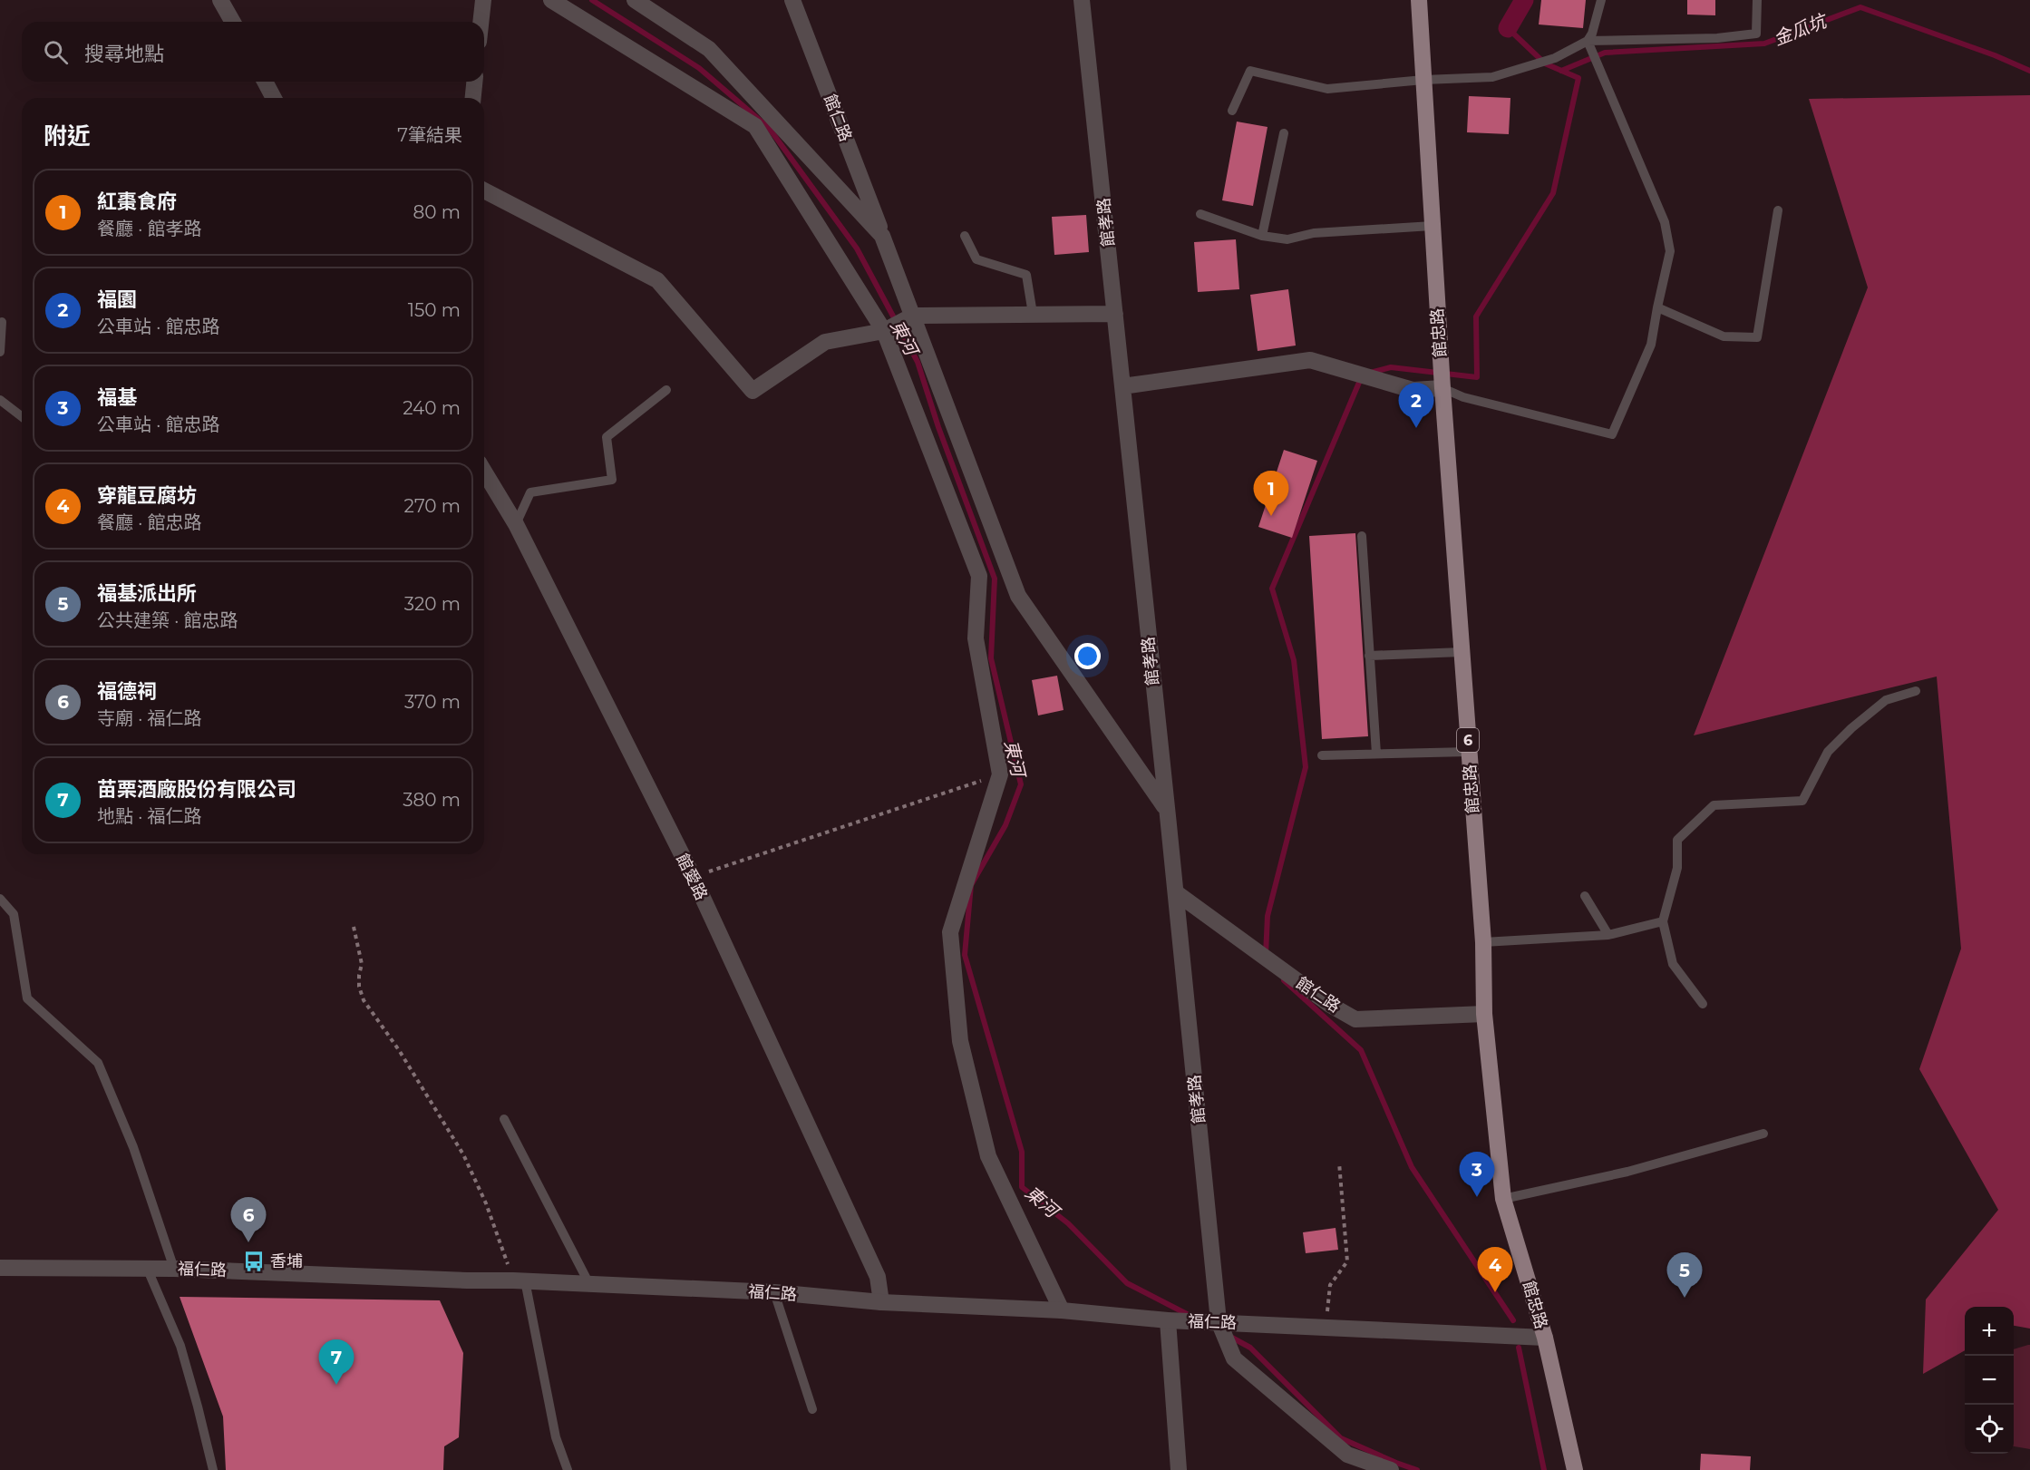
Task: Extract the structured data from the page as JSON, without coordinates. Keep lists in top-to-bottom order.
{
  "streets": {
    "main road": ["館忠路", "6"],
    "street": [
      "館仁路",
      "館孝路",
      "館愛路",
      "福仁路"
    ]
  },
  "crossings": [
    ["館仁路", "館孝路"],
    ["館仁路", "館忠路"],
    ["館孝路", "福仁路"],
    ["館忠路", "福仁路"],
    ["館愛路", "福仁路"]
  ],
  "water": ["金瓜坑", "東河"],
  "places": {
    "bus stop": ["香埔"]
  },
  "page": {
    "search": "搜尋地點",
    "heading": ["附近", "7筆結果"],
    "list": [
      {
        "mark": "1",
        "name": "紅棗食府",
        "note": "餐廳 · 館孝路",
        "value": "80 m"
      },
      {
        "mark": "2",
        "name": "福園",
        "note": "公車站 · 館忠路",
        "value": "150 m"
      },
      {
        "mark": "3",
        "name": "福基",
        "note": "公車站 · 館忠路",
        "value": "240 m"
      },
      {
        "mark": "4",
        "name": "穿龍豆腐坊",
        "note": "餐廳 · 館忠路",
        "value": "270 m"
      },
      {
        "mark": "5",
        "name": "福基派出所",
        "note": "公共建築 · 館忠路",
        "value": "320 m"
      },
      {
        "mark": "6",
        "name": "福德祠",
        "note": "寺廟 · 福仁路",
        "value": "370 m"
      },
      {
        "mark": "7",
        "name": "苗栗酒廠股份有限公司",
        "note": "地點 · 福仁路",
        "value": "380 m"
      }
    ],
    "pins": [
      "2",
      "1",
      "3",
      "6",
      "4",
      "5",
      "7"
    ],
    "map_buttons": ["+", "−"]
  }
}
